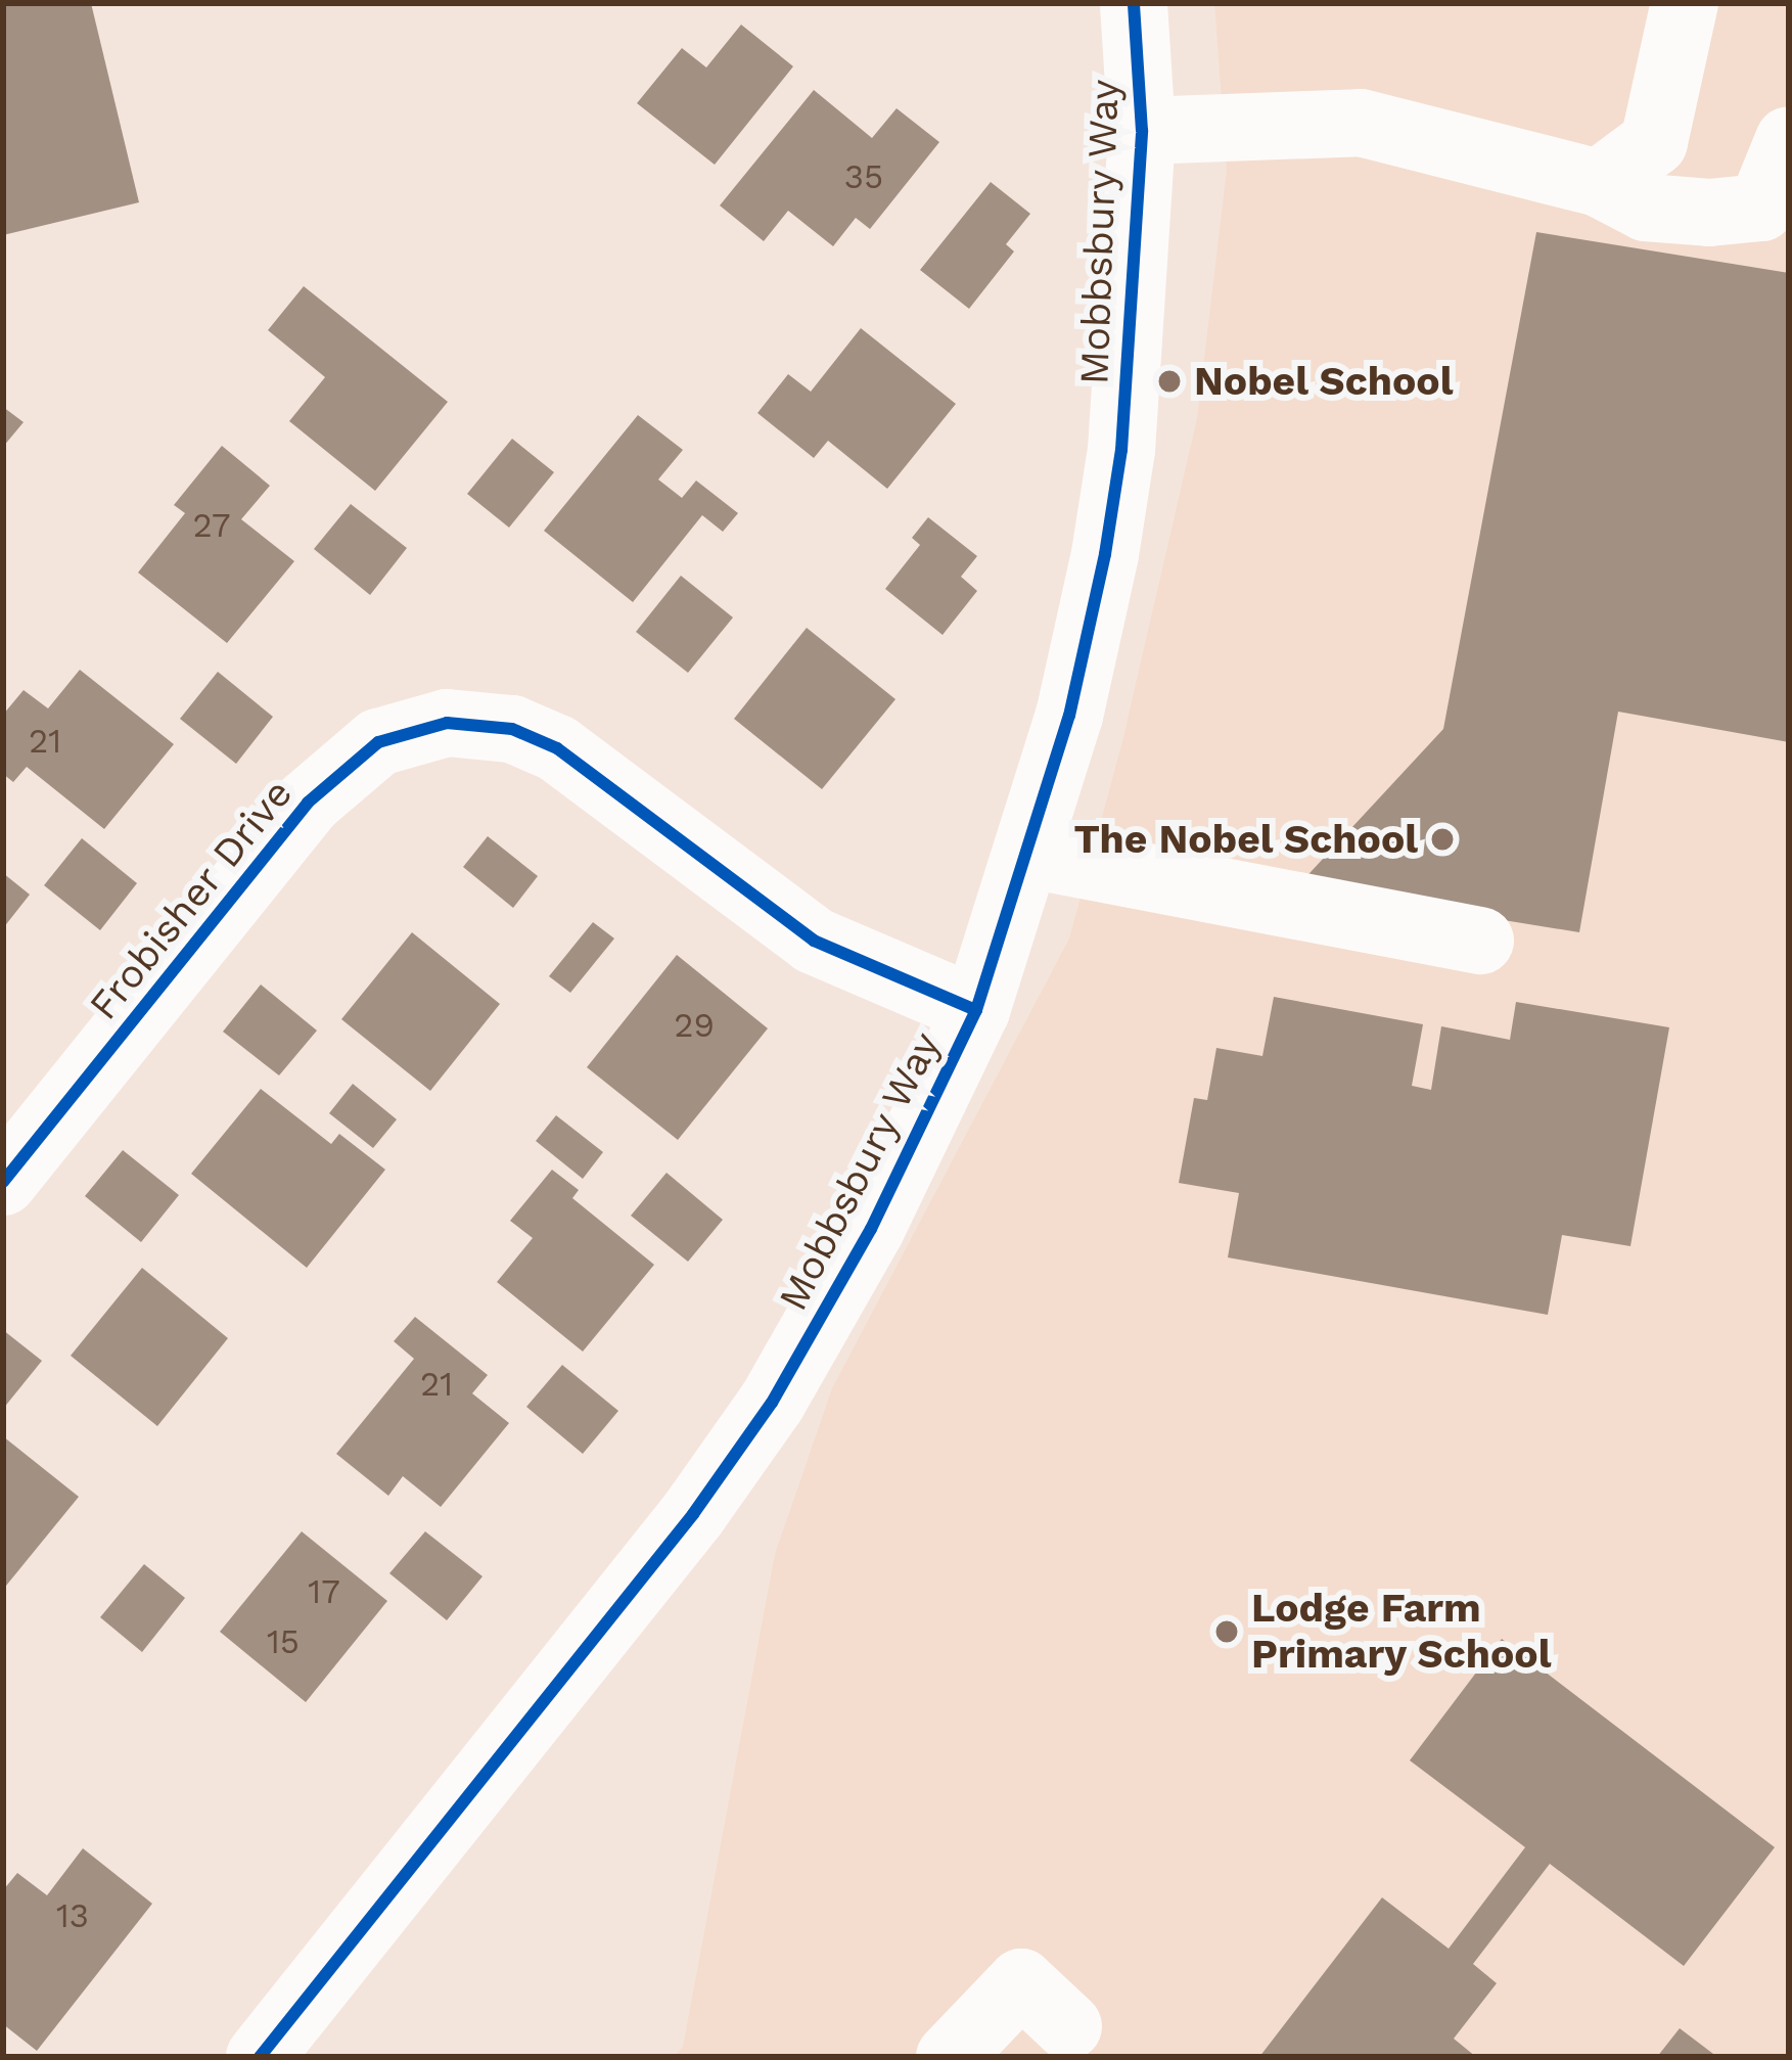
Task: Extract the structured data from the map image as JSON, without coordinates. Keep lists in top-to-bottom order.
{
  "streets": {
    "street": ["Mobbsbury Way", "Frobisher Drive"]
  },
  "crossings": [
    ["Mobbsbury Way", "Frobisher Drive"]
  ],
  "places": ["Nobel School", "The Nobel School", "Lodge Farm Primary School"],
  "house_numbers": [
    "35",
    "27",
    "21",
    "29",
    "21",
    "17",
    "15",
    "13"
  ]
}
